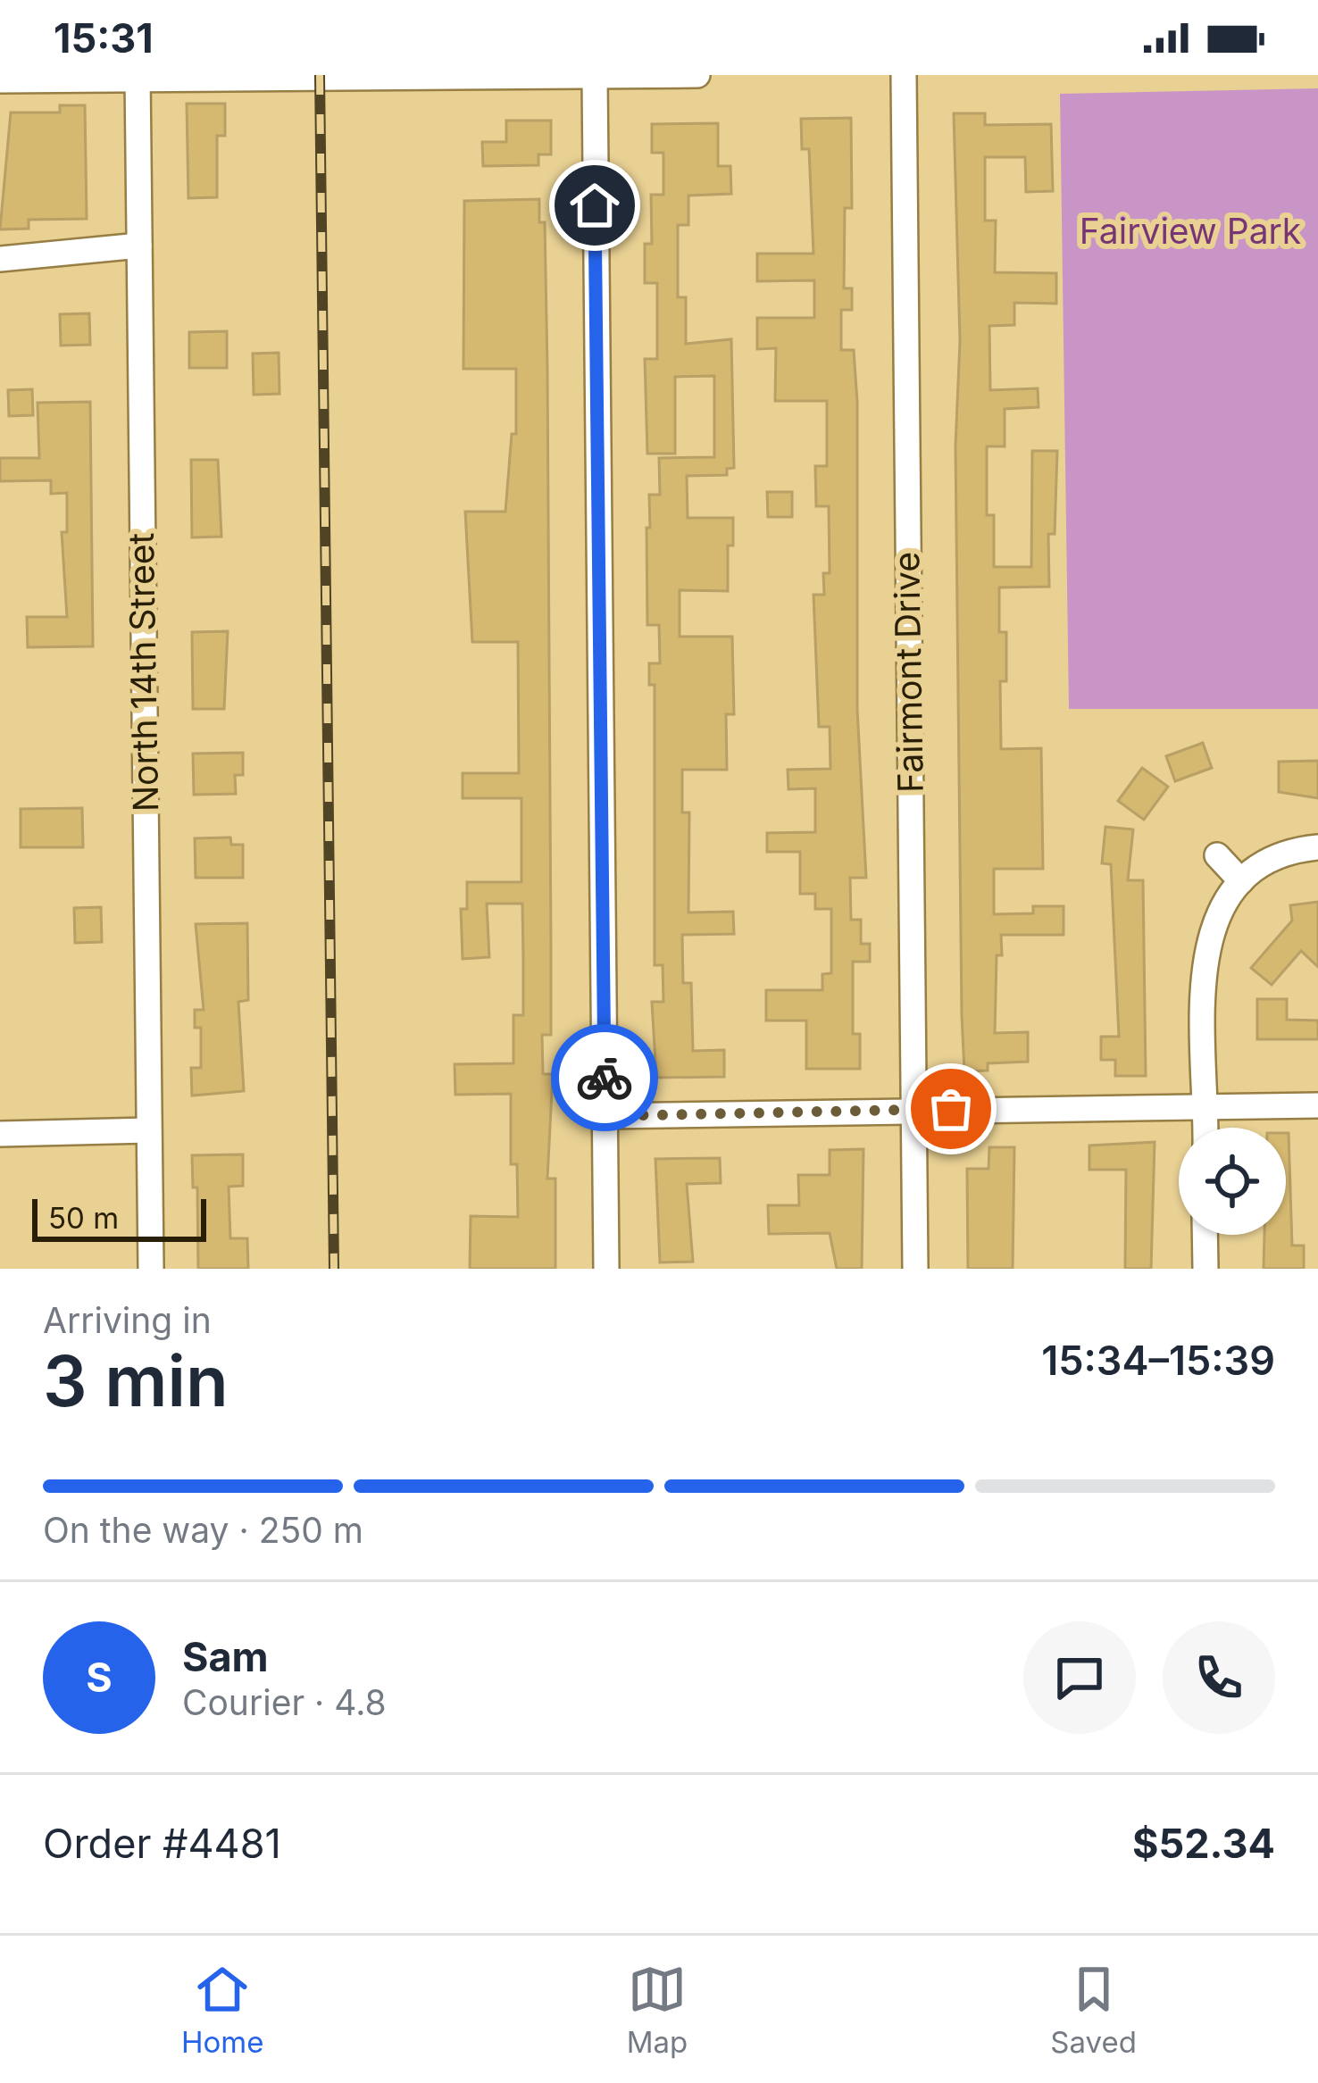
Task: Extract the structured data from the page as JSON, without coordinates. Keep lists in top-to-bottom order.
{
  "streets": {
    "street": ["North 14th Street", "Fairmont Drive"]
  },
  "parks": ["Fairview Park"],
  "scale_bar": "50 m",
  "page": {
    "status": "15:31",
    "scale": "50 m",
    "heading": ["3 min", "Arriving in", "15:34–15:39"],
    "panel": [
      "Sam",
      "Courier · 4.8",
      "Order #4481",
      "$52.34"
    ],
    "bar": "On the way · 250 m",
    "round": "S",
    "tabs": ["Home", "Map", "Saved"]
  }
}
